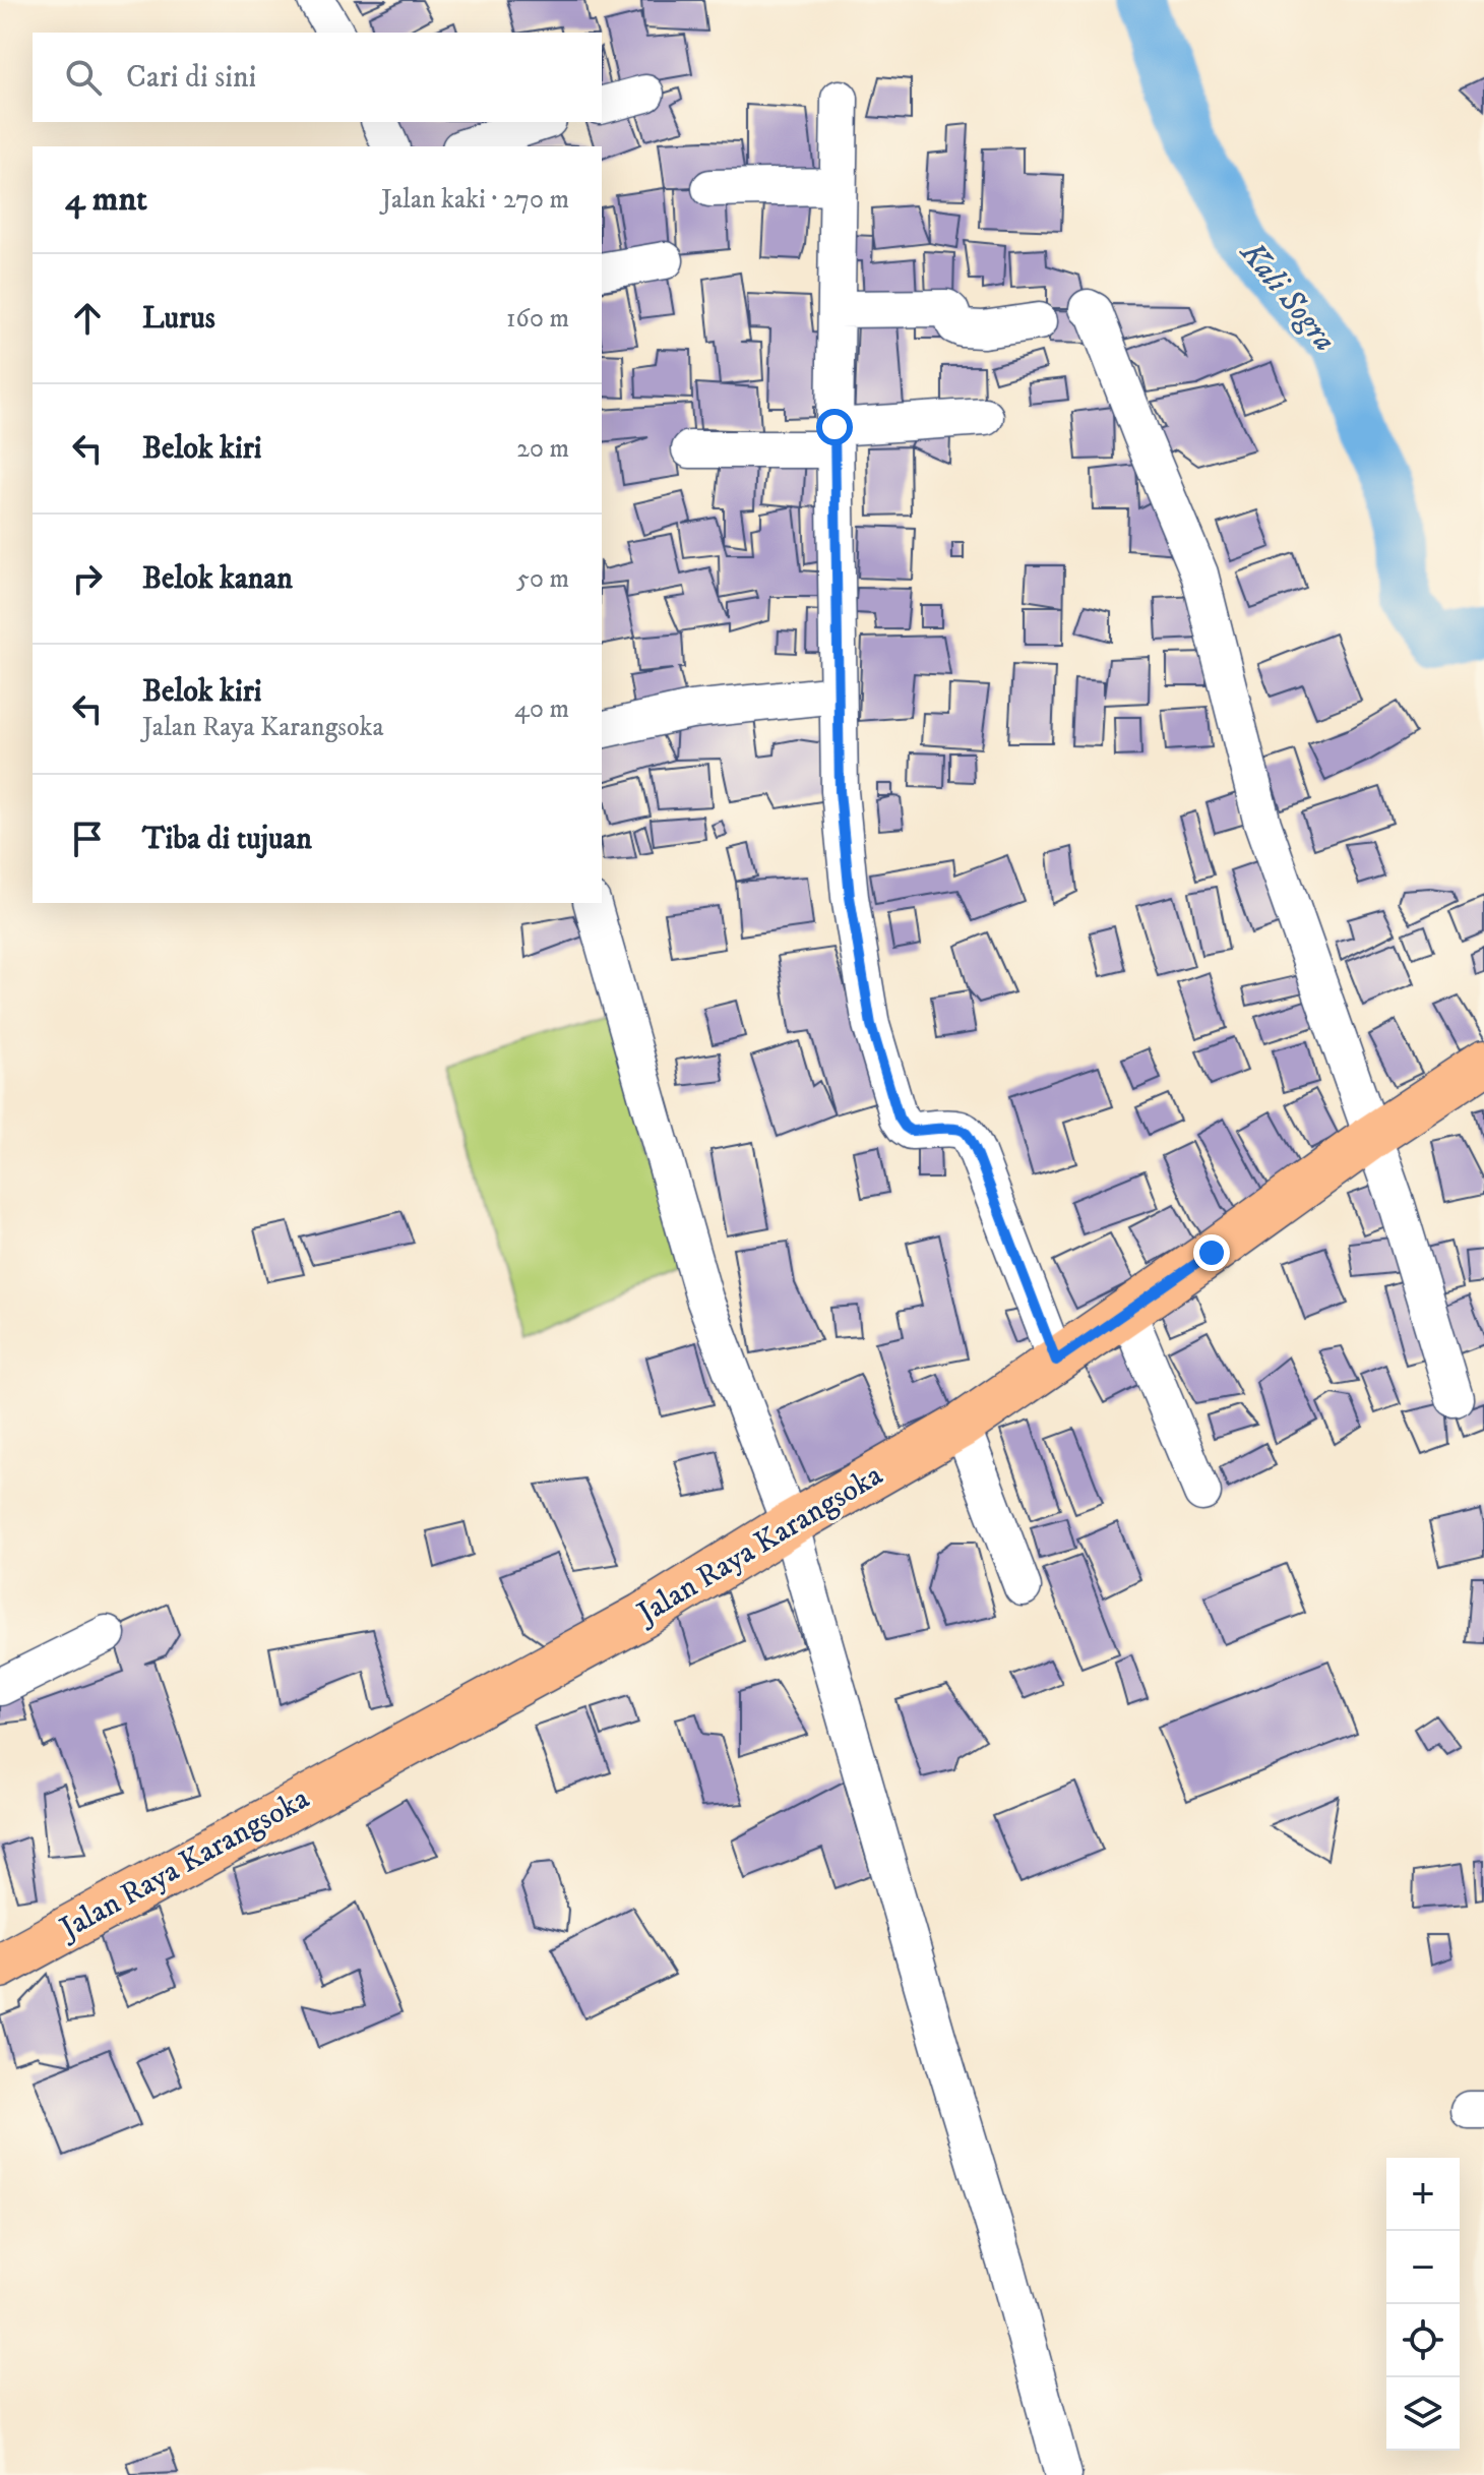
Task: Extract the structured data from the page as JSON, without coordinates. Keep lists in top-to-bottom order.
{
  "streets": {
    "main road": ["Jalan Raya Karangsoka"]
  },
  "water": ["Kali Sogra"],
  "page": {
    "search": "Cari di sini",
    "heading": ["4 mnt", "Jalan kaki · 270 m"],
    "list": [
      ["Lurus", "160 m"],
      ["Belok kiri", "20 m"],
      ["Belok kanan", "50 m"],
      ["Belok kiri", "Jalan Raya Karangsoka", "40 m"],
      "Tiba di tujuan"
    ],
    "map_buttons": ["+", "−"]
  }
}
